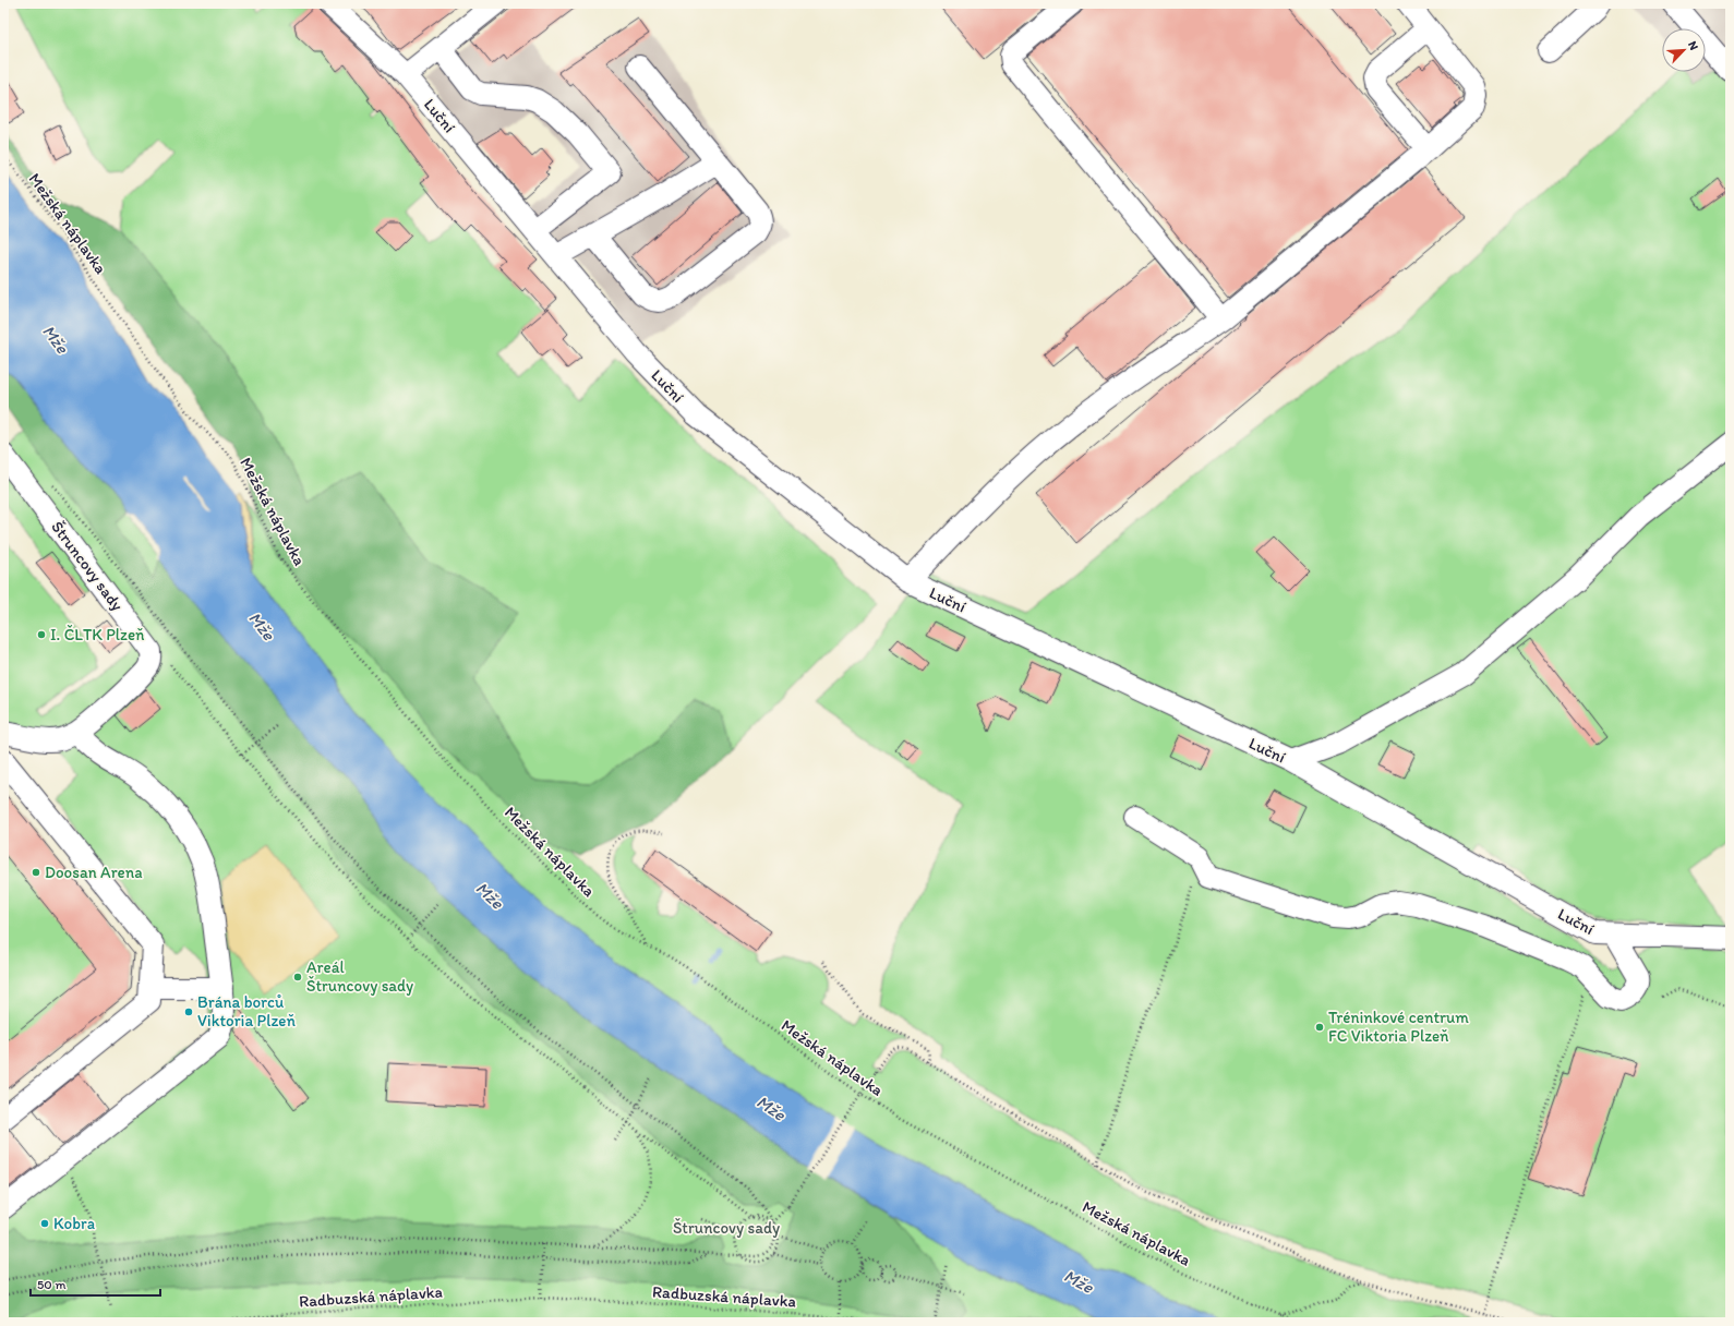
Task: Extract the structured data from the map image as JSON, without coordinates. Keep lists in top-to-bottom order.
{
  "streets": {
    "street": ["Luční", "Štruncovy sady"],
    "path": ["Mežská náplavka", "Radbuzská náplavka"]
  },
  "water": ["Mže"],
  "parks": ["Štruncovy sady"],
  "places": [
    "I. ČLTK Plzeň",
    "Doosan Arena",
    "Areál Štruncovy sady",
    "Brána borců Viktoria Plzeň",
    "Tréninkové centrum FC Viktoria Plzeň",
    "Kobra"
  ],
  "scale_bar": "50 m",
  "north": "top right"
}
